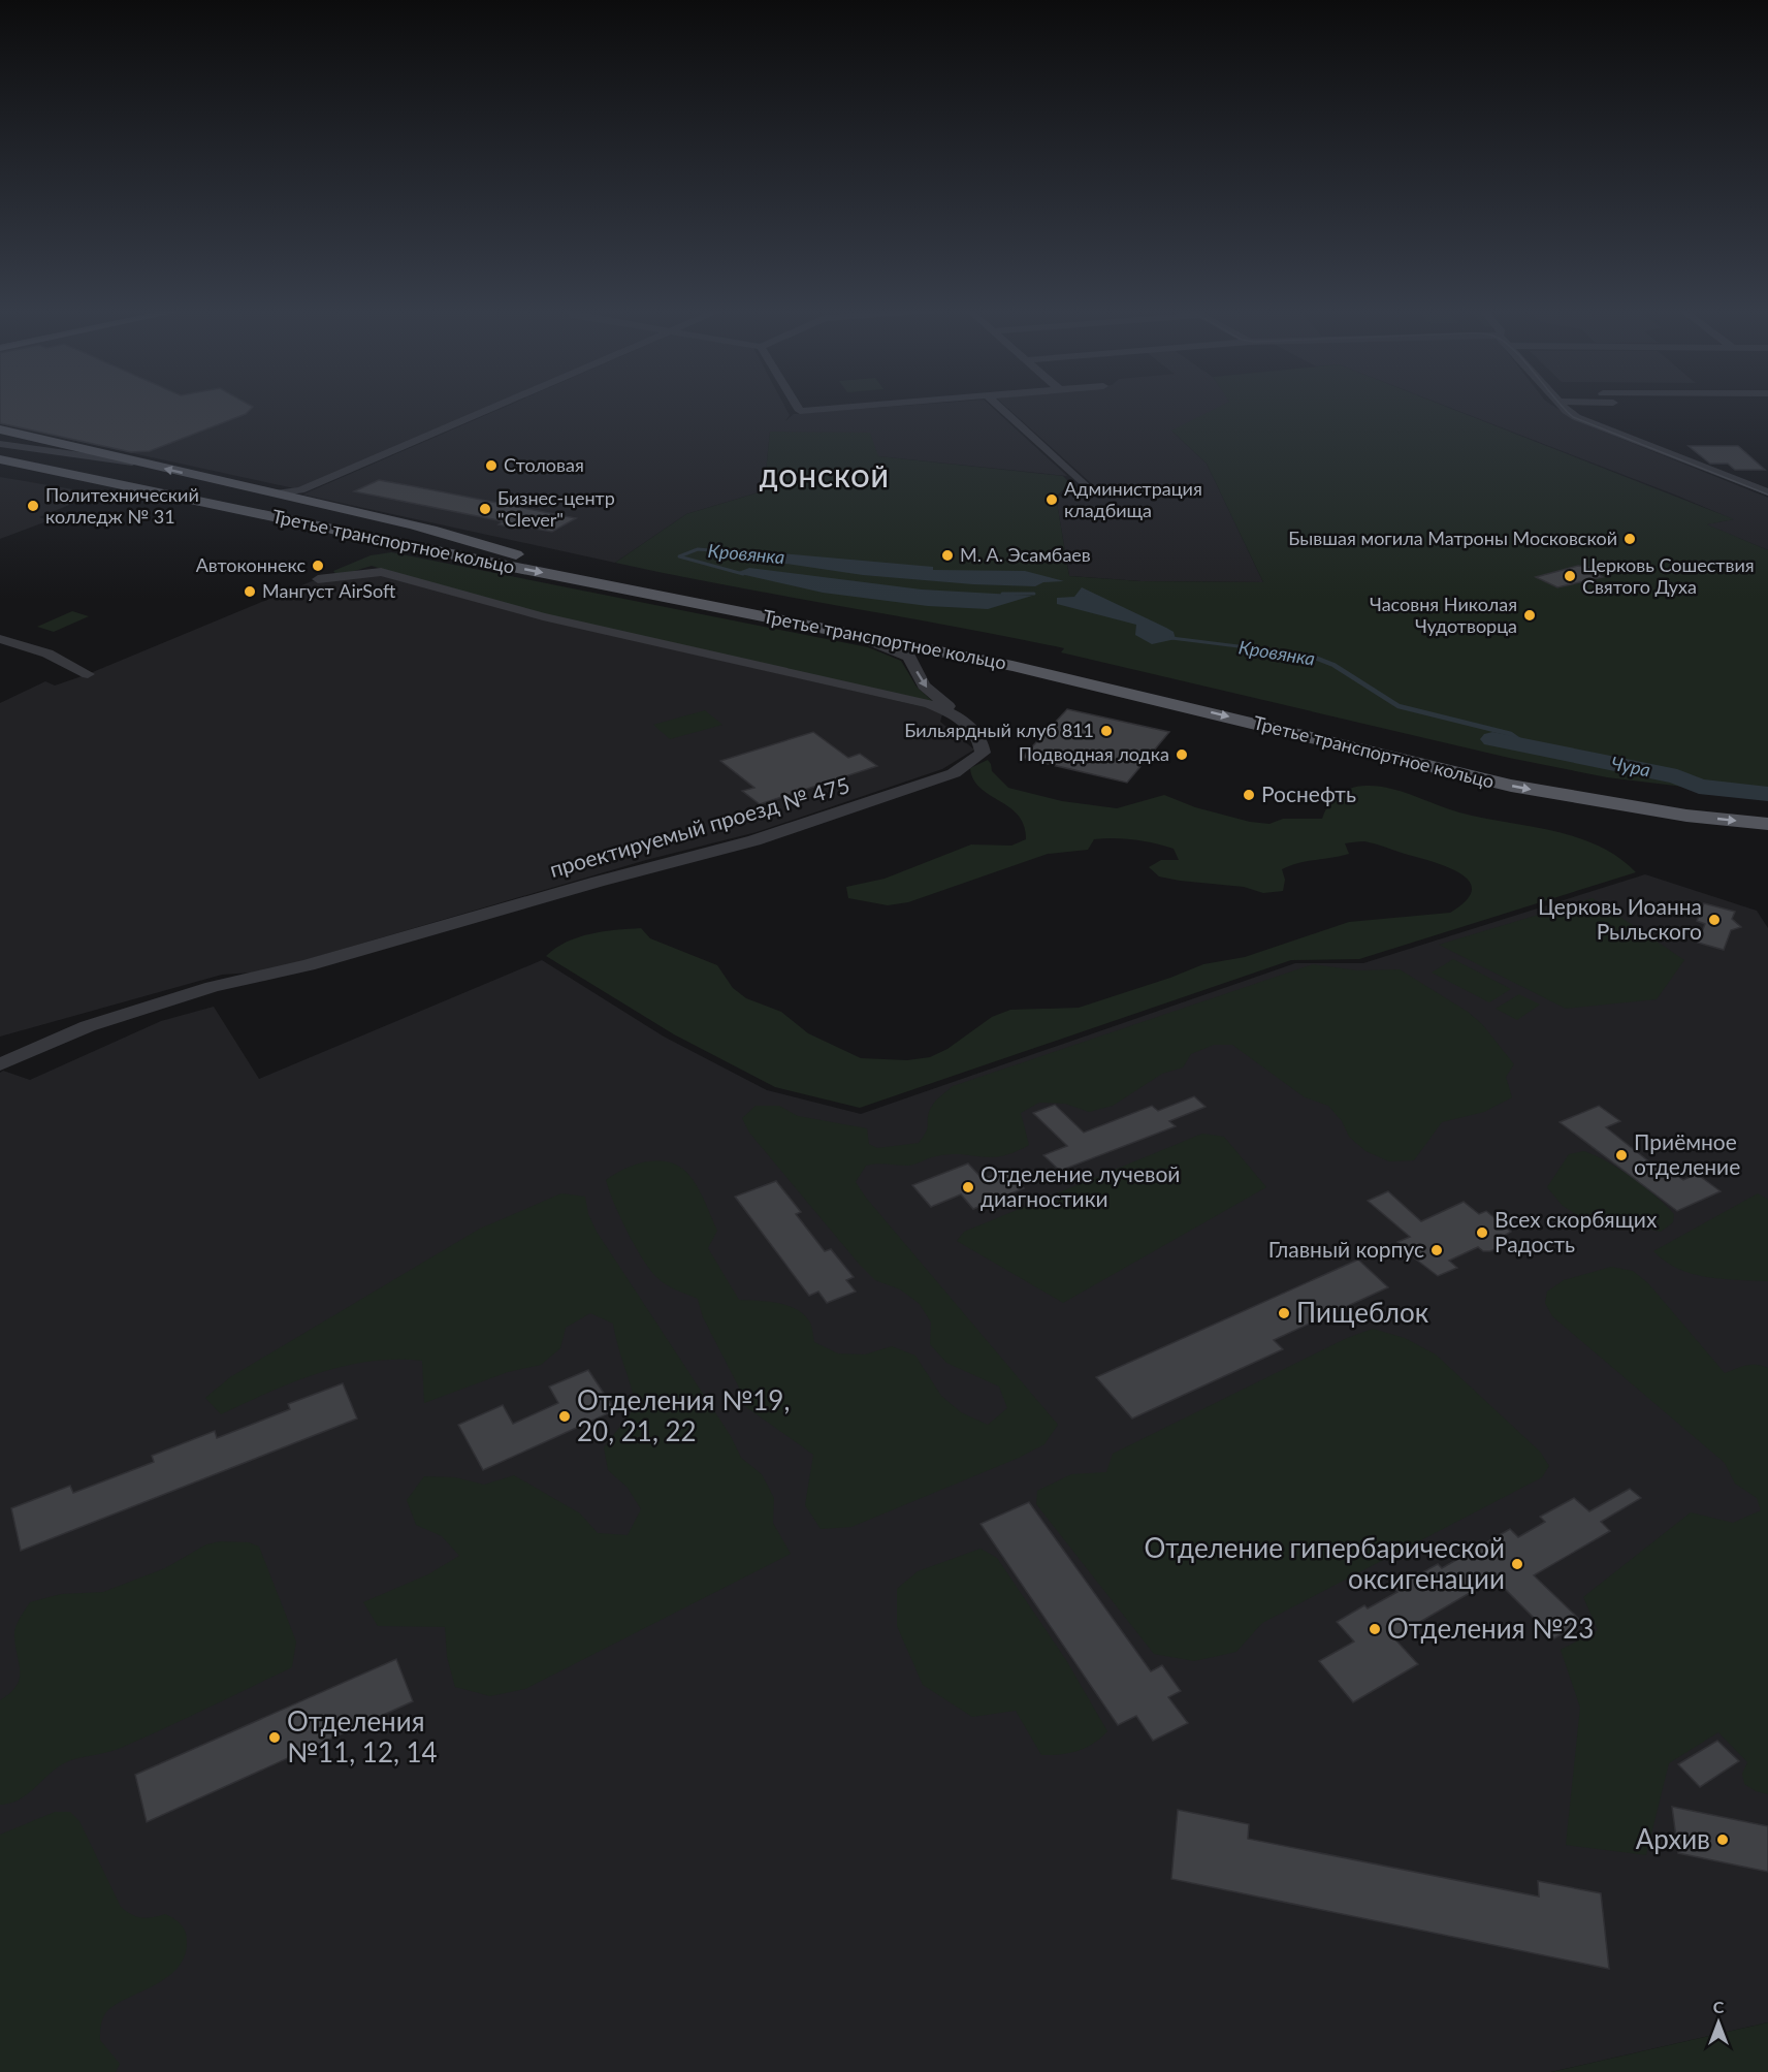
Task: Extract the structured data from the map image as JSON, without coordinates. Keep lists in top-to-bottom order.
{
  "streets": {
    "main road": ["Третье транспортное кольцо"],
    "street": ["проектируемый проезд № 475"]
  },
  "districts": ["ДОНСКОЙ"],
  "water": ["Кровянка", "Чура"],
  "places": [
    "Столовая",
    "Администрация кладбища",
    "Политехнический колледж № 31",
    "Бизнес-центр \"Clever\"",
    "Бывшая могила Матроны Московской",
    "М. А. Эсамбаев",
    "Автоконнекс",
    "Церковь Сошествия Святого Духа",
    "Мангуст AirSoft",
    "Часовня Николая Чудотворца",
    "Бильярдный клуб 811",
    "Подводная лодка",
    "Роснефть",
    "Церковь Иоанна Рыльского",
    "Приёмное отделение",
    "Отделение лучевой диагностики",
    "Всех скорбящих Радость",
    "Главный корпус",
    "Пищеблок",
    "Отделения №19, 20, 21, 22",
    "Отделение гипербарической оксигенации",
    "Отделения №23",
    "Отделения №11, 12, 14",
    "Архив"
  ],
  "north": "top"
}
